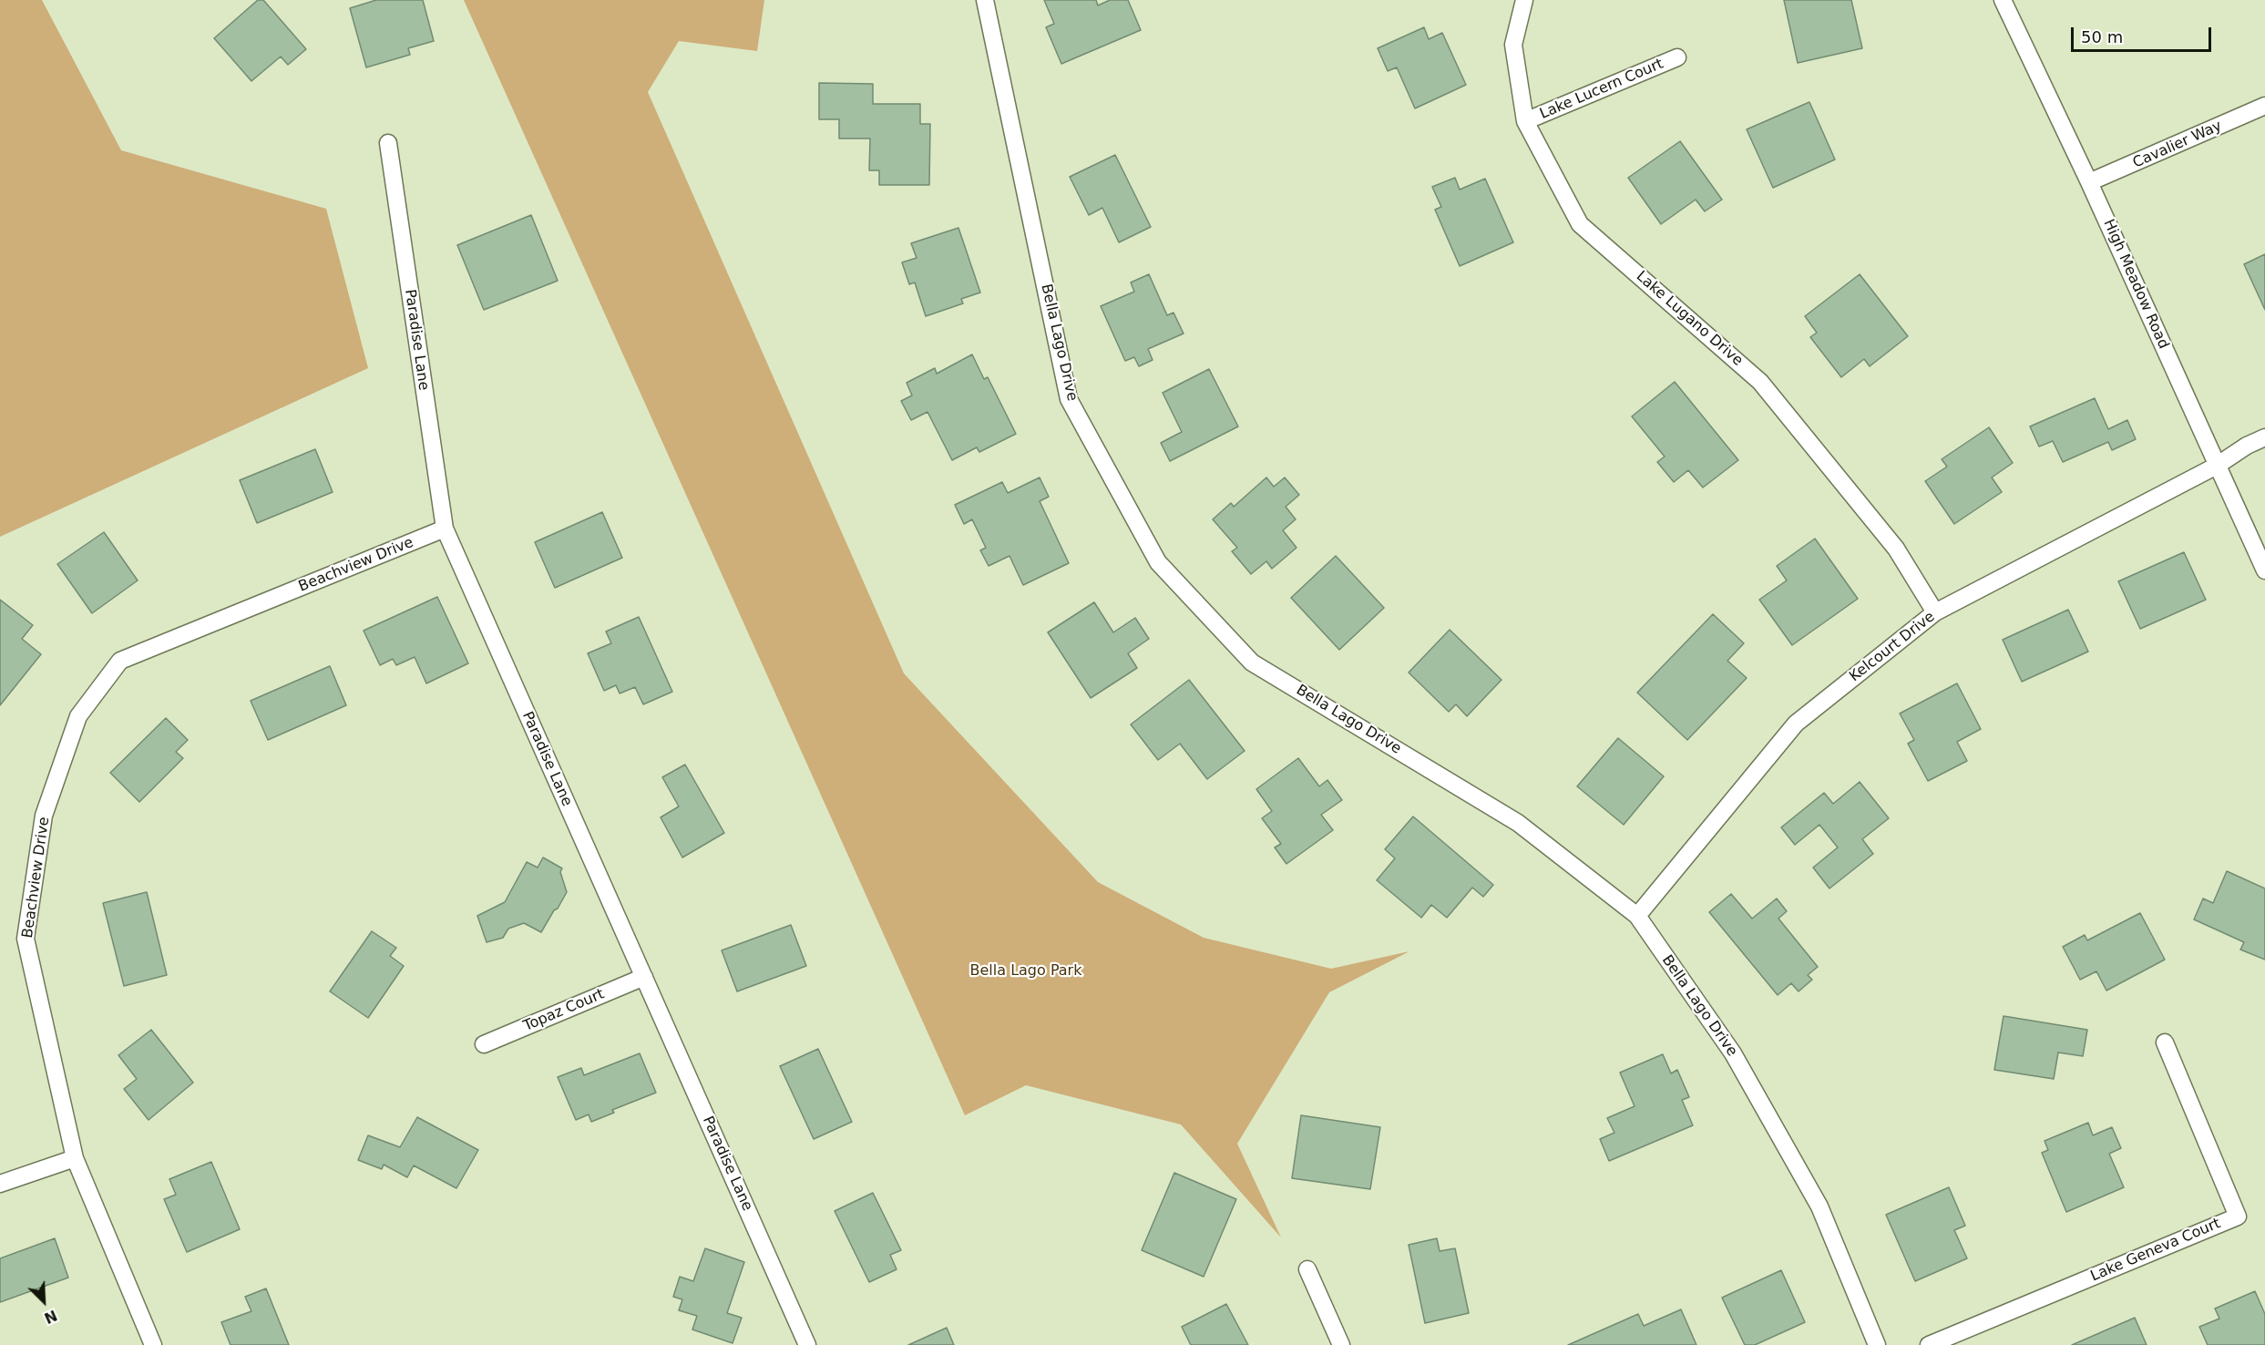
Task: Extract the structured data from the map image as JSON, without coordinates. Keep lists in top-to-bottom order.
{
  "streets": {
    "street": [
      "Lake Lucern Court",
      "Cavalier Way",
      "High Meadow Road",
      "Lake Lugano Drive",
      "Paradise Lane",
      "Bella Lago Drive",
      "Beachview Drive",
      "Kelcourt Drive",
      "Topaz Court",
      "Lake Geneva Court"
    ]
  },
  "crossings": [
    ["Lake Lucern Court", "Lake Lugano Drive"],
    ["Cavalier Way", "High Meadow Road"],
    ["High Meadow Road", "Kelcourt Drive"],
    ["Lake Lugano Drive", "Kelcourt Drive"],
    ["Paradise Lane", "Beachview Drive"],
    ["Paradise Lane", "Topaz Court"],
    ["Bella Lago Drive", "Kelcourt Drive"]
  ],
  "parks": ["Bella Lago Park"],
  "scale_bar": "50 m",
  "north": "bottom right"
}
